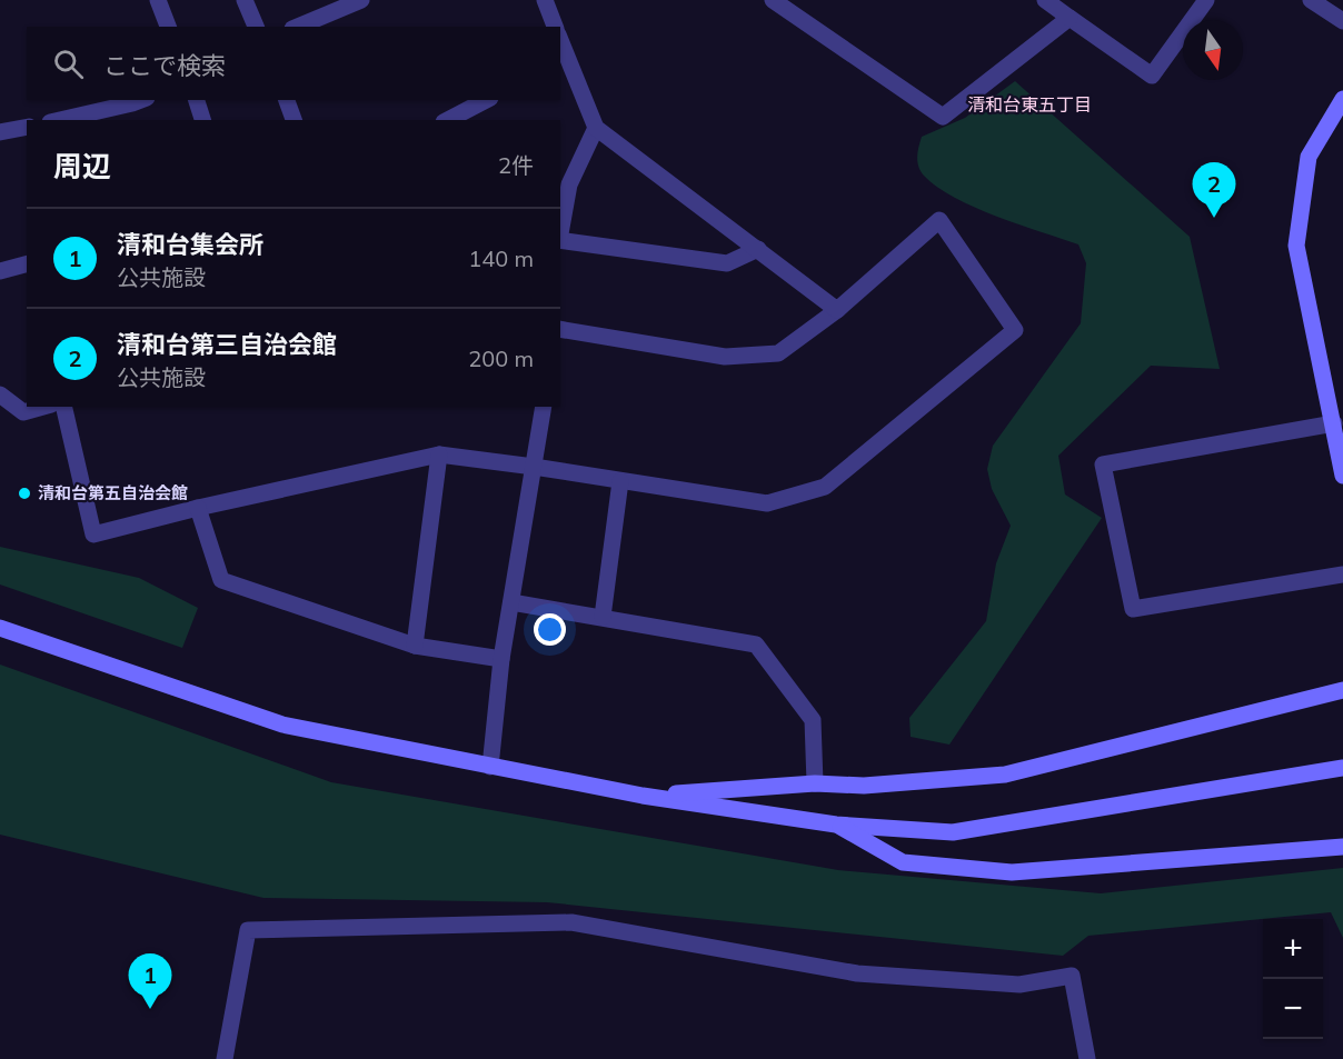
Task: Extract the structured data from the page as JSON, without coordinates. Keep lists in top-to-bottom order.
{
  "districts": ["清和台東五丁目"],
  "places": ["清和台第五自治会館"],
  "north": "bottom",
  "page": {
    "search": "ここで検索",
    "heading": ["周辺", "2件"],
    "pins": ["2", "1"],
    "list": [
      {
        "mark": "1",
        "name": "清和台集会所",
        "note": "公共施設",
        "value": "140 m"
      },
      {
        "mark": "2",
        "name": "清和台第三自治会館",
        "note": "公共施設",
        "value": "200 m"
      }
    ],
    "map_buttons": ["+", "−"]
  }
}
